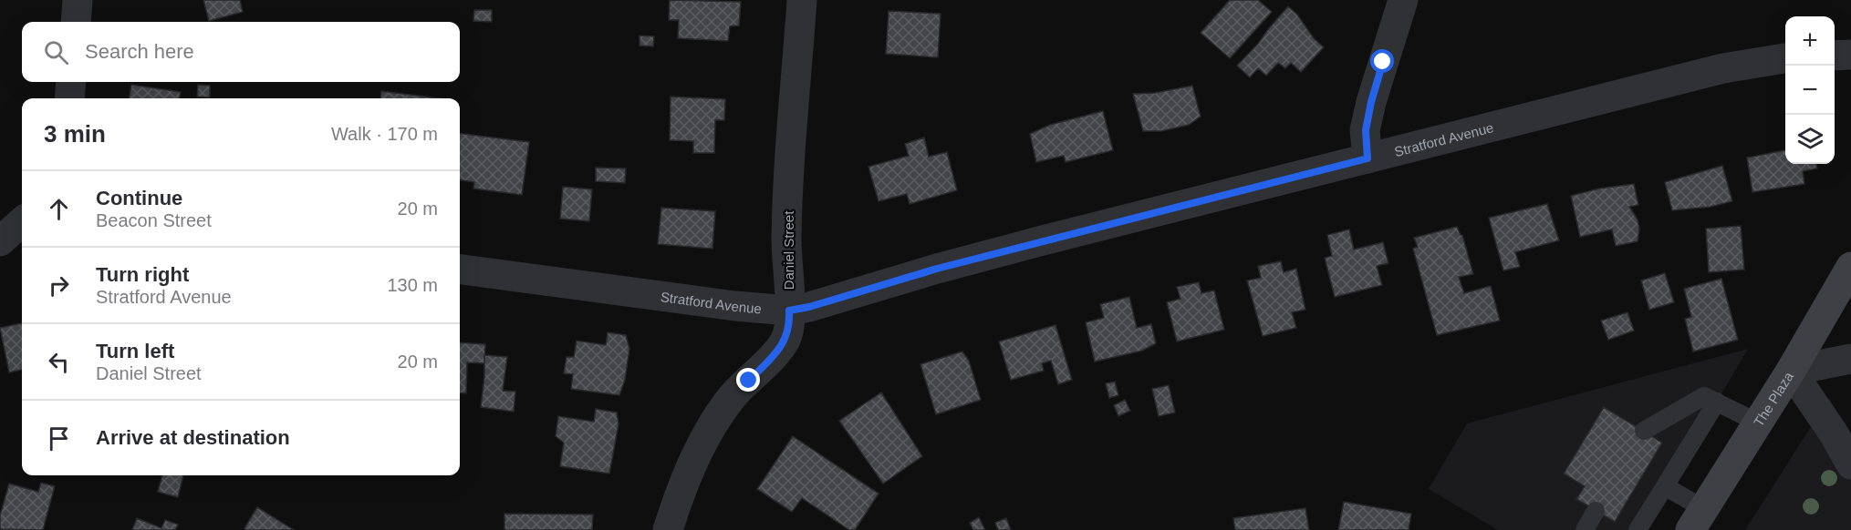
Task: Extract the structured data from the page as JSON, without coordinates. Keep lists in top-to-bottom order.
{
  "streets": {
    "main road": ["The Plaza"],
    "street": ["Stratford Avenue", "Daniel Street"]
  },
  "crossings": [
    ["Stratford Avenue", "Daniel Street"]
  ],
  "page": {
    "map_buttons": ["+", "−"],
    "search": "Search here",
    "heading": ["3 min", "Walk · 170 m"],
    "list": [
      ["Continue", "Beacon Street", "20 m"],
      ["Turn right", "Stratford Avenue", "130 m"],
      ["Turn left", "Daniel Street", "20 m"],
      "Arrive at destination"
    ]
  }
}
